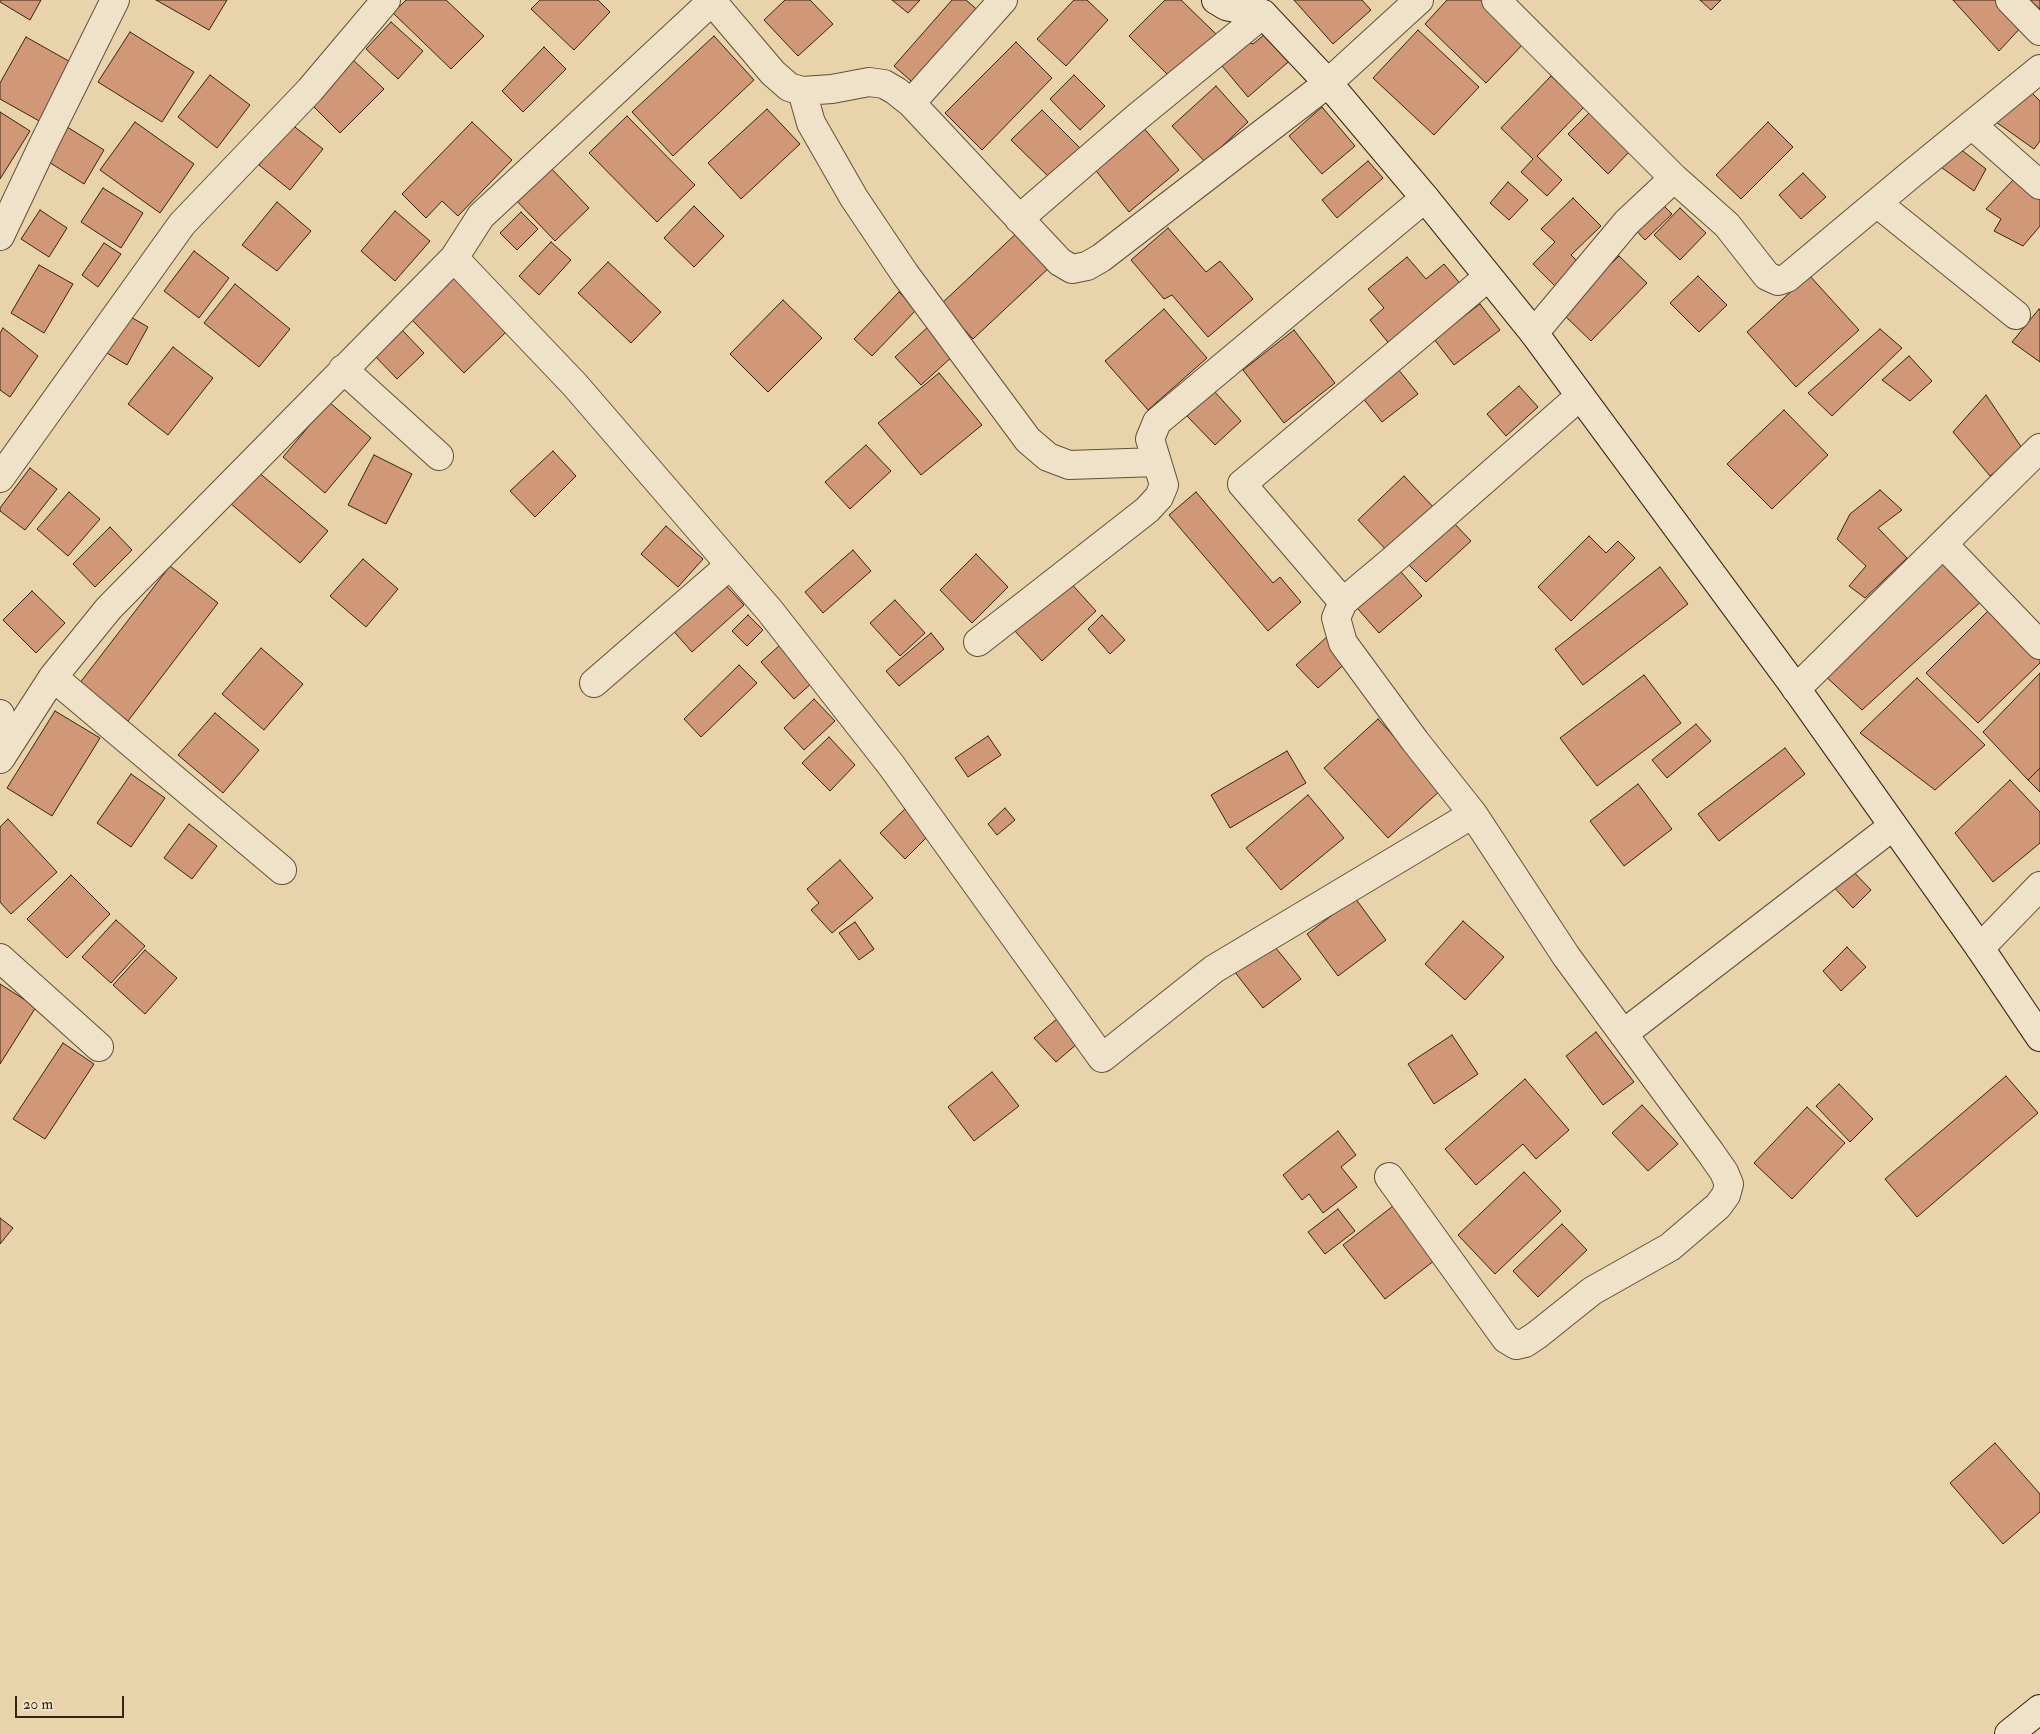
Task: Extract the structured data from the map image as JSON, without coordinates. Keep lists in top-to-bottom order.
{
  "scale_bar": "20 m"
}
